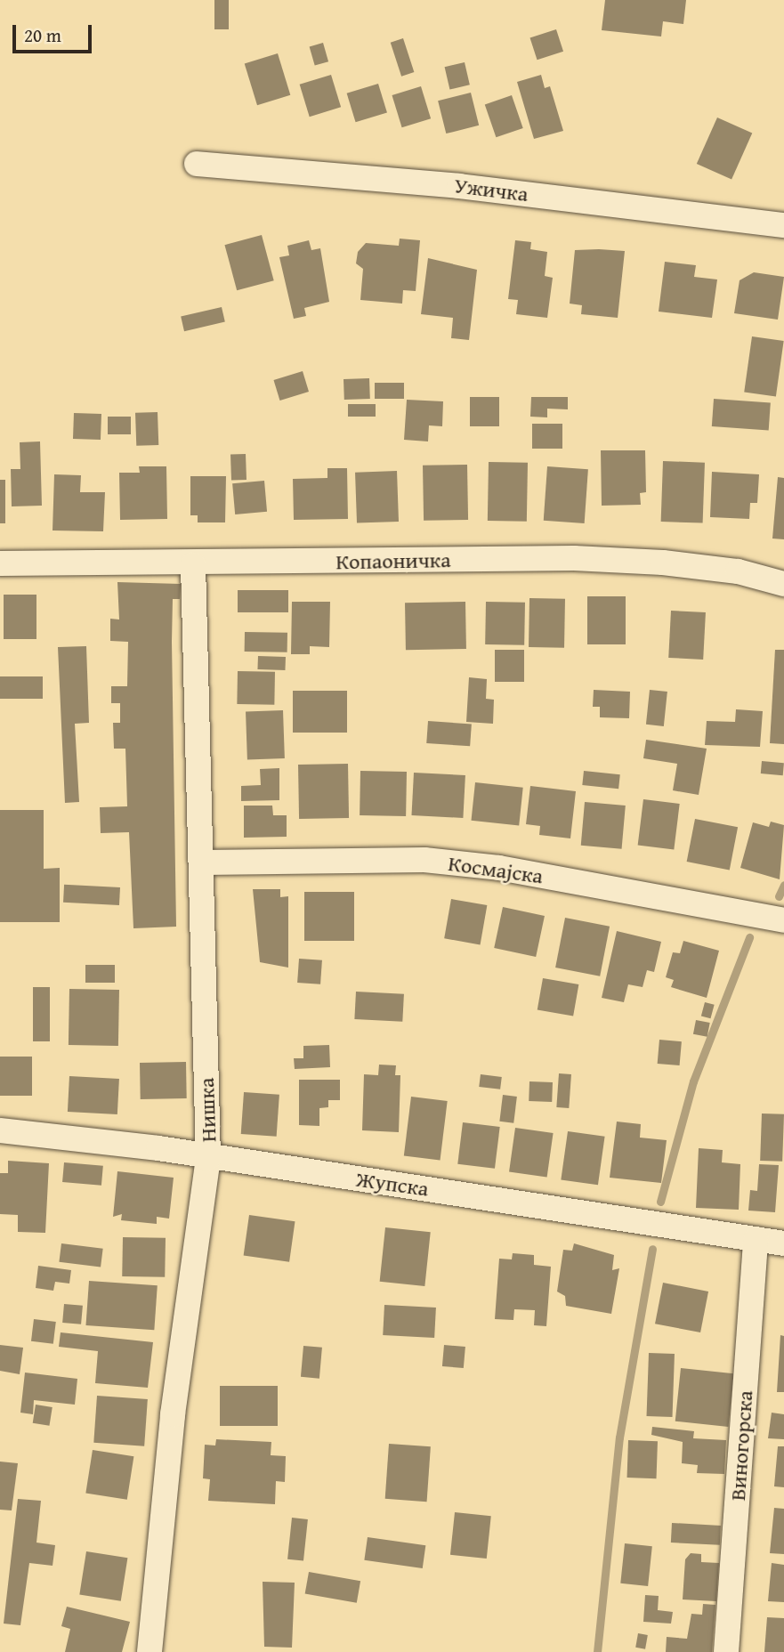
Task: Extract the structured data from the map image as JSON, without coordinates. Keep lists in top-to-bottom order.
{
  "streets": {
    "street": [
      "Ужичка",
      "Копаоничка",
      "Космајска",
      "Нишка",
      "Жупска",
      "Виногорска"
    ]
  },
  "crossings": [
    ["Копаоничка", "Нишка"],
    ["Космајска", "Нишка"],
    ["Нишка", "Жупска"],
    ["Жупска", "Виногорска"]
  ],
  "scale_bar": "20 m"
}
